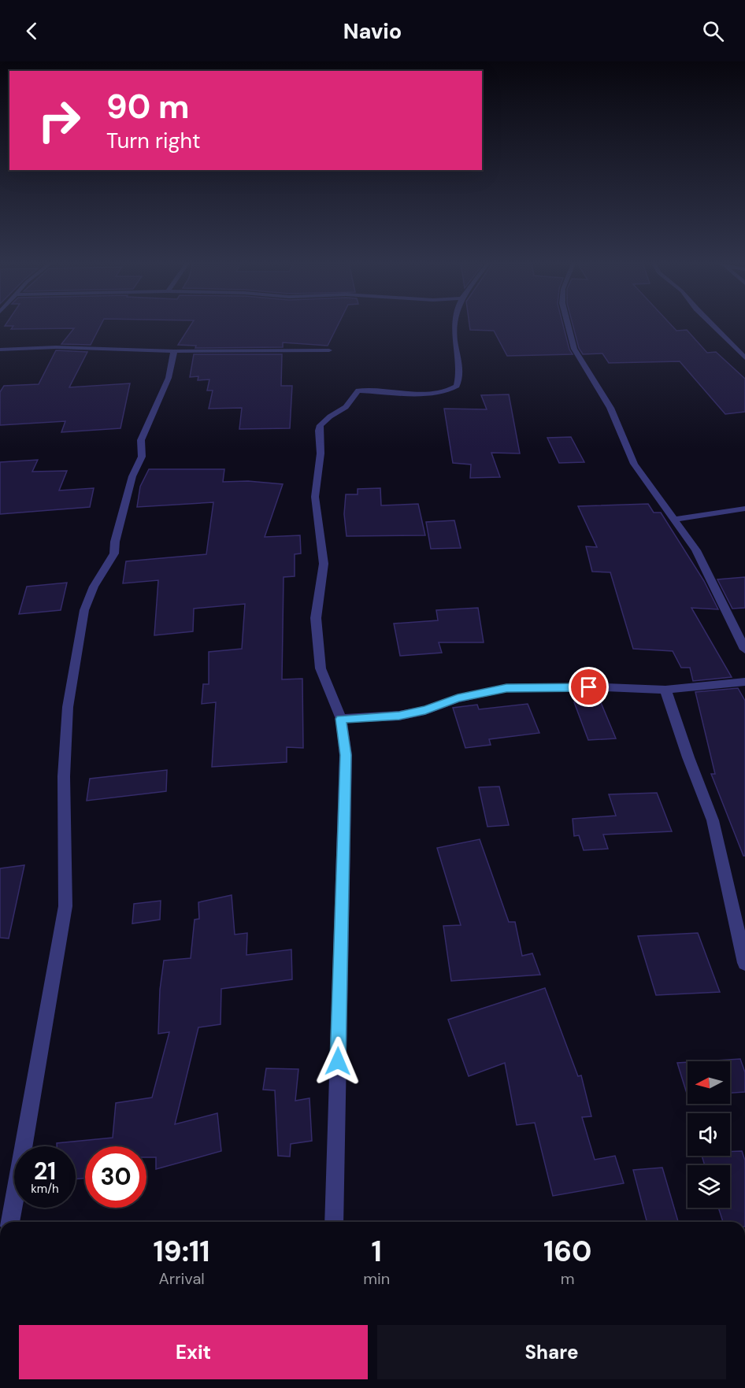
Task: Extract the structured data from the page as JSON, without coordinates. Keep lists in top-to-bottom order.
{
  "north": "left",
  "page": {
    "header": "Navio",
    "turn": ["90 m", "Turn right"],
    "speed": "21 km/h",
    "limit": "30",
    "eta": [
      "19:11",
      "Arrival",
      "1",
      "min",
      "160",
      "m"
    ],
    "buttons": ["Exit", "Share"]
  }
}
